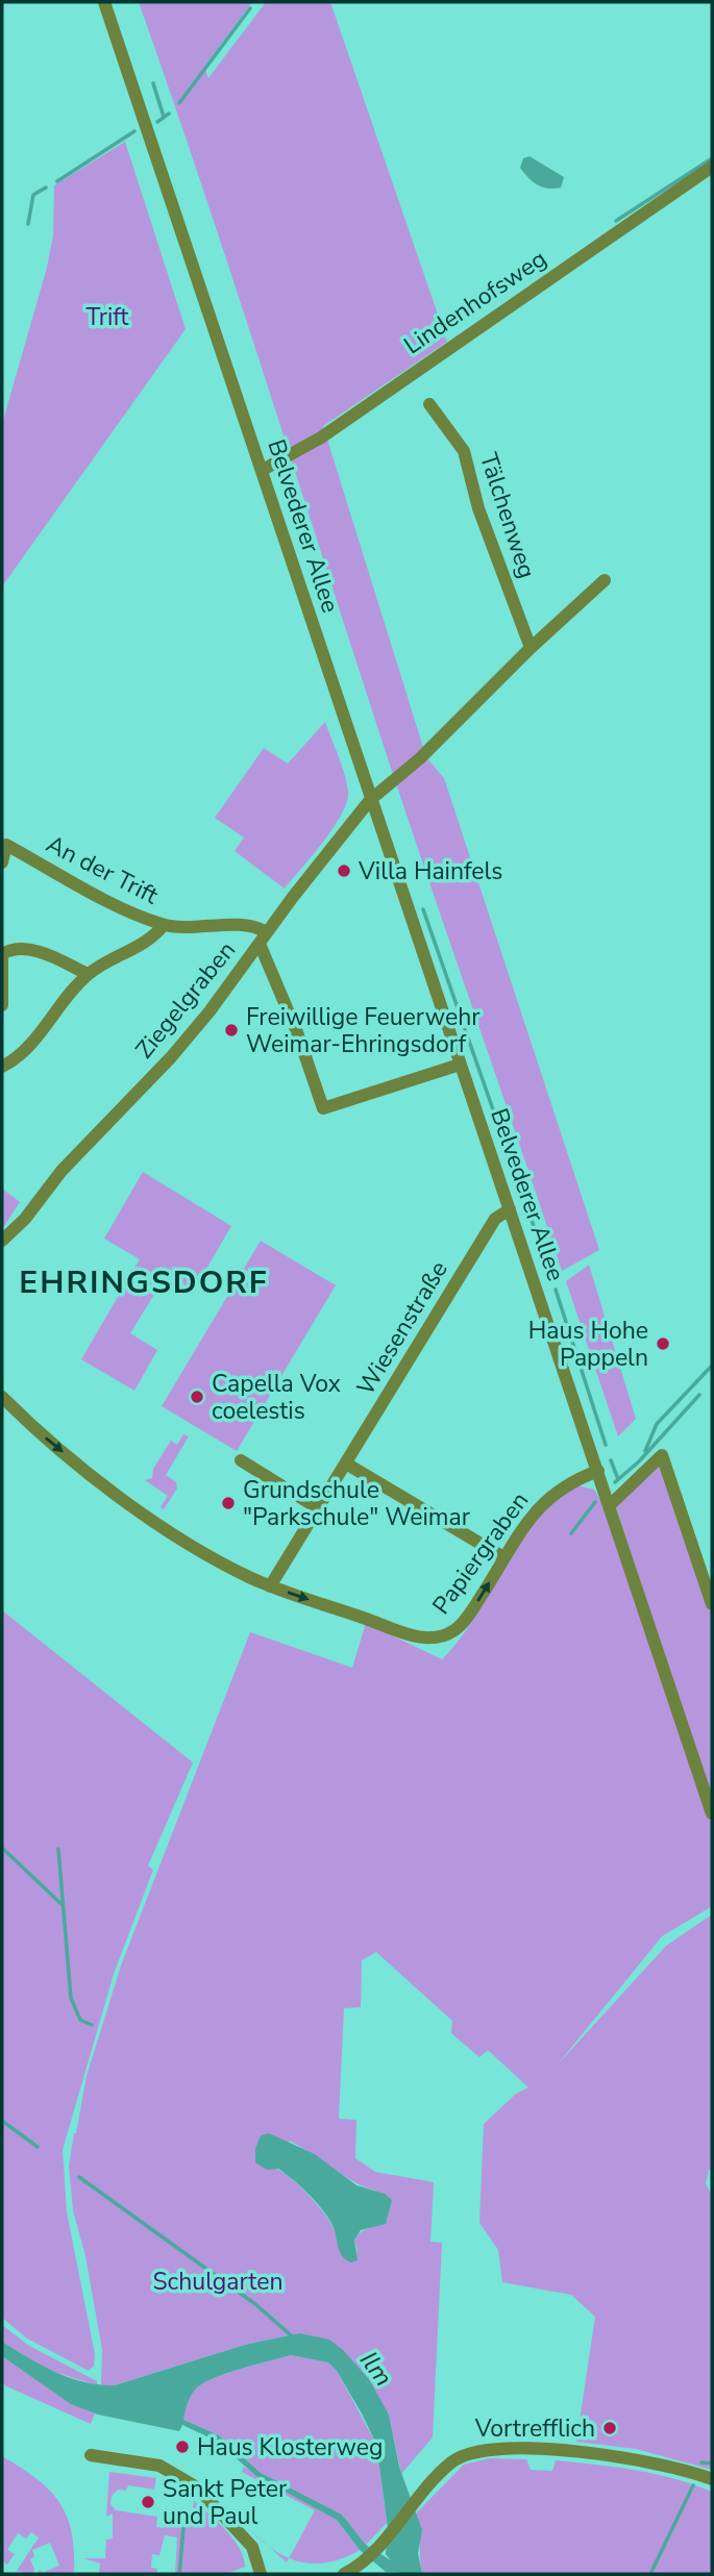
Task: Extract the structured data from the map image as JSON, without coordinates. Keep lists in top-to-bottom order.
{
  "streets": {
    "street": [
      "Lindenhofsweg",
      "Tälchenweg",
      "Belvederer Allee",
      "An der Trift",
      "Ziegelgraben",
      "Wiesenstraße",
      "Papiergraben"
    ]
  },
  "crossings": [
    ["Lindenhofsweg", "Belvederer Allee"],
    ["Belvederer Allee", "Ziegelgraben"],
    ["Belvederer Allee", "Wiesenstraße"],
    ["Belvederer Allee", "Papiergraben"],
    ["An der Trift", "Ziegelgraben"],
    ["Wiesenstraße", "Papiergraben"]
  ],
  "one_way": ["Papiergraben"],
  "districts": ["EHRINGSDORF"],
  "water": ["Ilm"],
  "parks": ["Trift", "Schulgarten"],
  "places": [
    "Villa Hainfels",
    "Freiwillige Feuerwehr Weimar-Ehringsdorf",
    "Haus Hohe Pappeln",
    "Capella Vox coelestis",
    "Grundschule \"Parkschule\" Weimar",
    "Vortrefflich",
    "Haus Klosterweg",
    "Sankt Peter und Paul"
  ]
}
